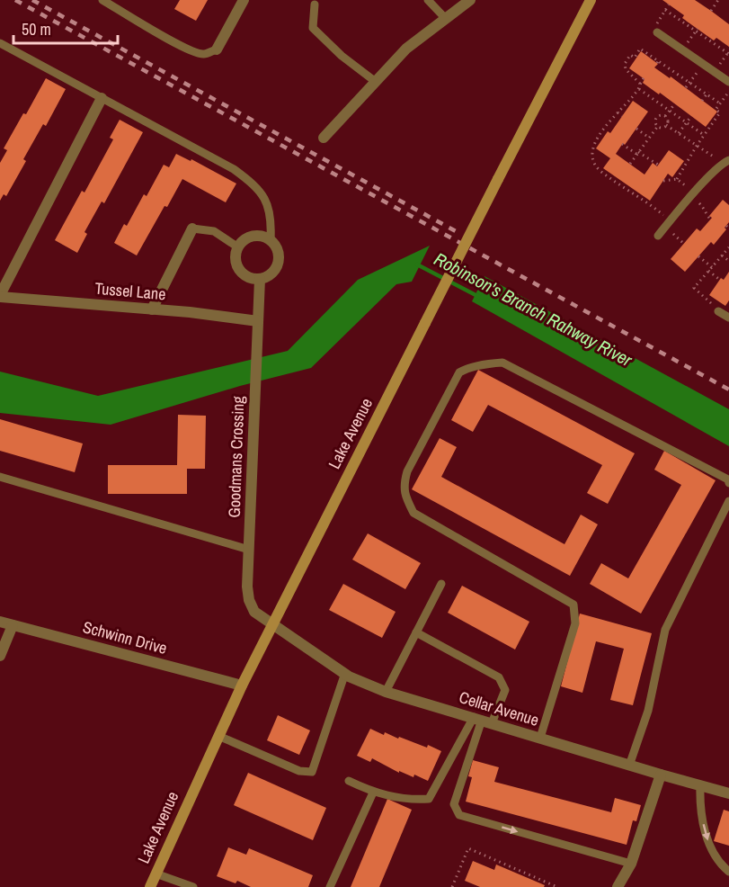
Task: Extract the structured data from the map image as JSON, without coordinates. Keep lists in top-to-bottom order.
{
  "streets": {
    "main road": ["Lake Avenue"],
    "street": [
      "Tussel Lane",
      "Goodmans Crossing",
      "Schwinn Drive",
      "Cellar Avenue"
    ]
  },
  "crossings": [
    ["Tussel Lane", "Goodmans Crossing"],
    ["Lake Avenue", "Goodmans Crossing"],
    ["Lake Avenue", "Schwinn Drive"],
    ["Lake Avenue", "Cellar Avenue"],
    ["Goodmans Crossing", "Cellar Avenue"]
  ],
  "water": ["Robinson's Branch Rahway River"],
  "scale_bar": "50 m"
}
